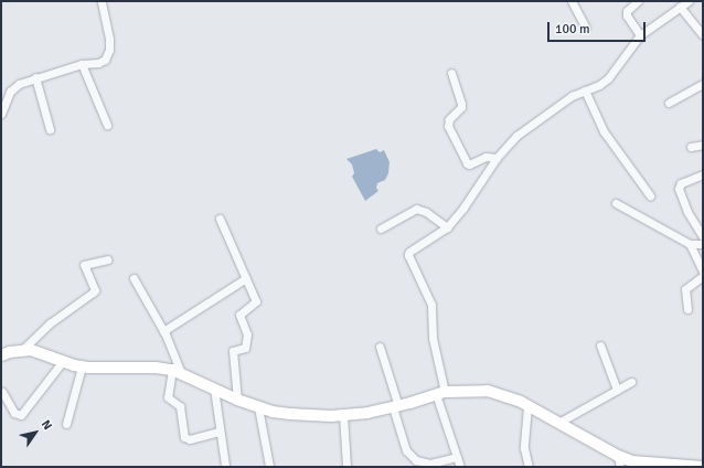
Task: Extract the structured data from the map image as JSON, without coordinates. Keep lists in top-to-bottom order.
{
  "scale_bar": "100 m",
  "north": "top right"
}
